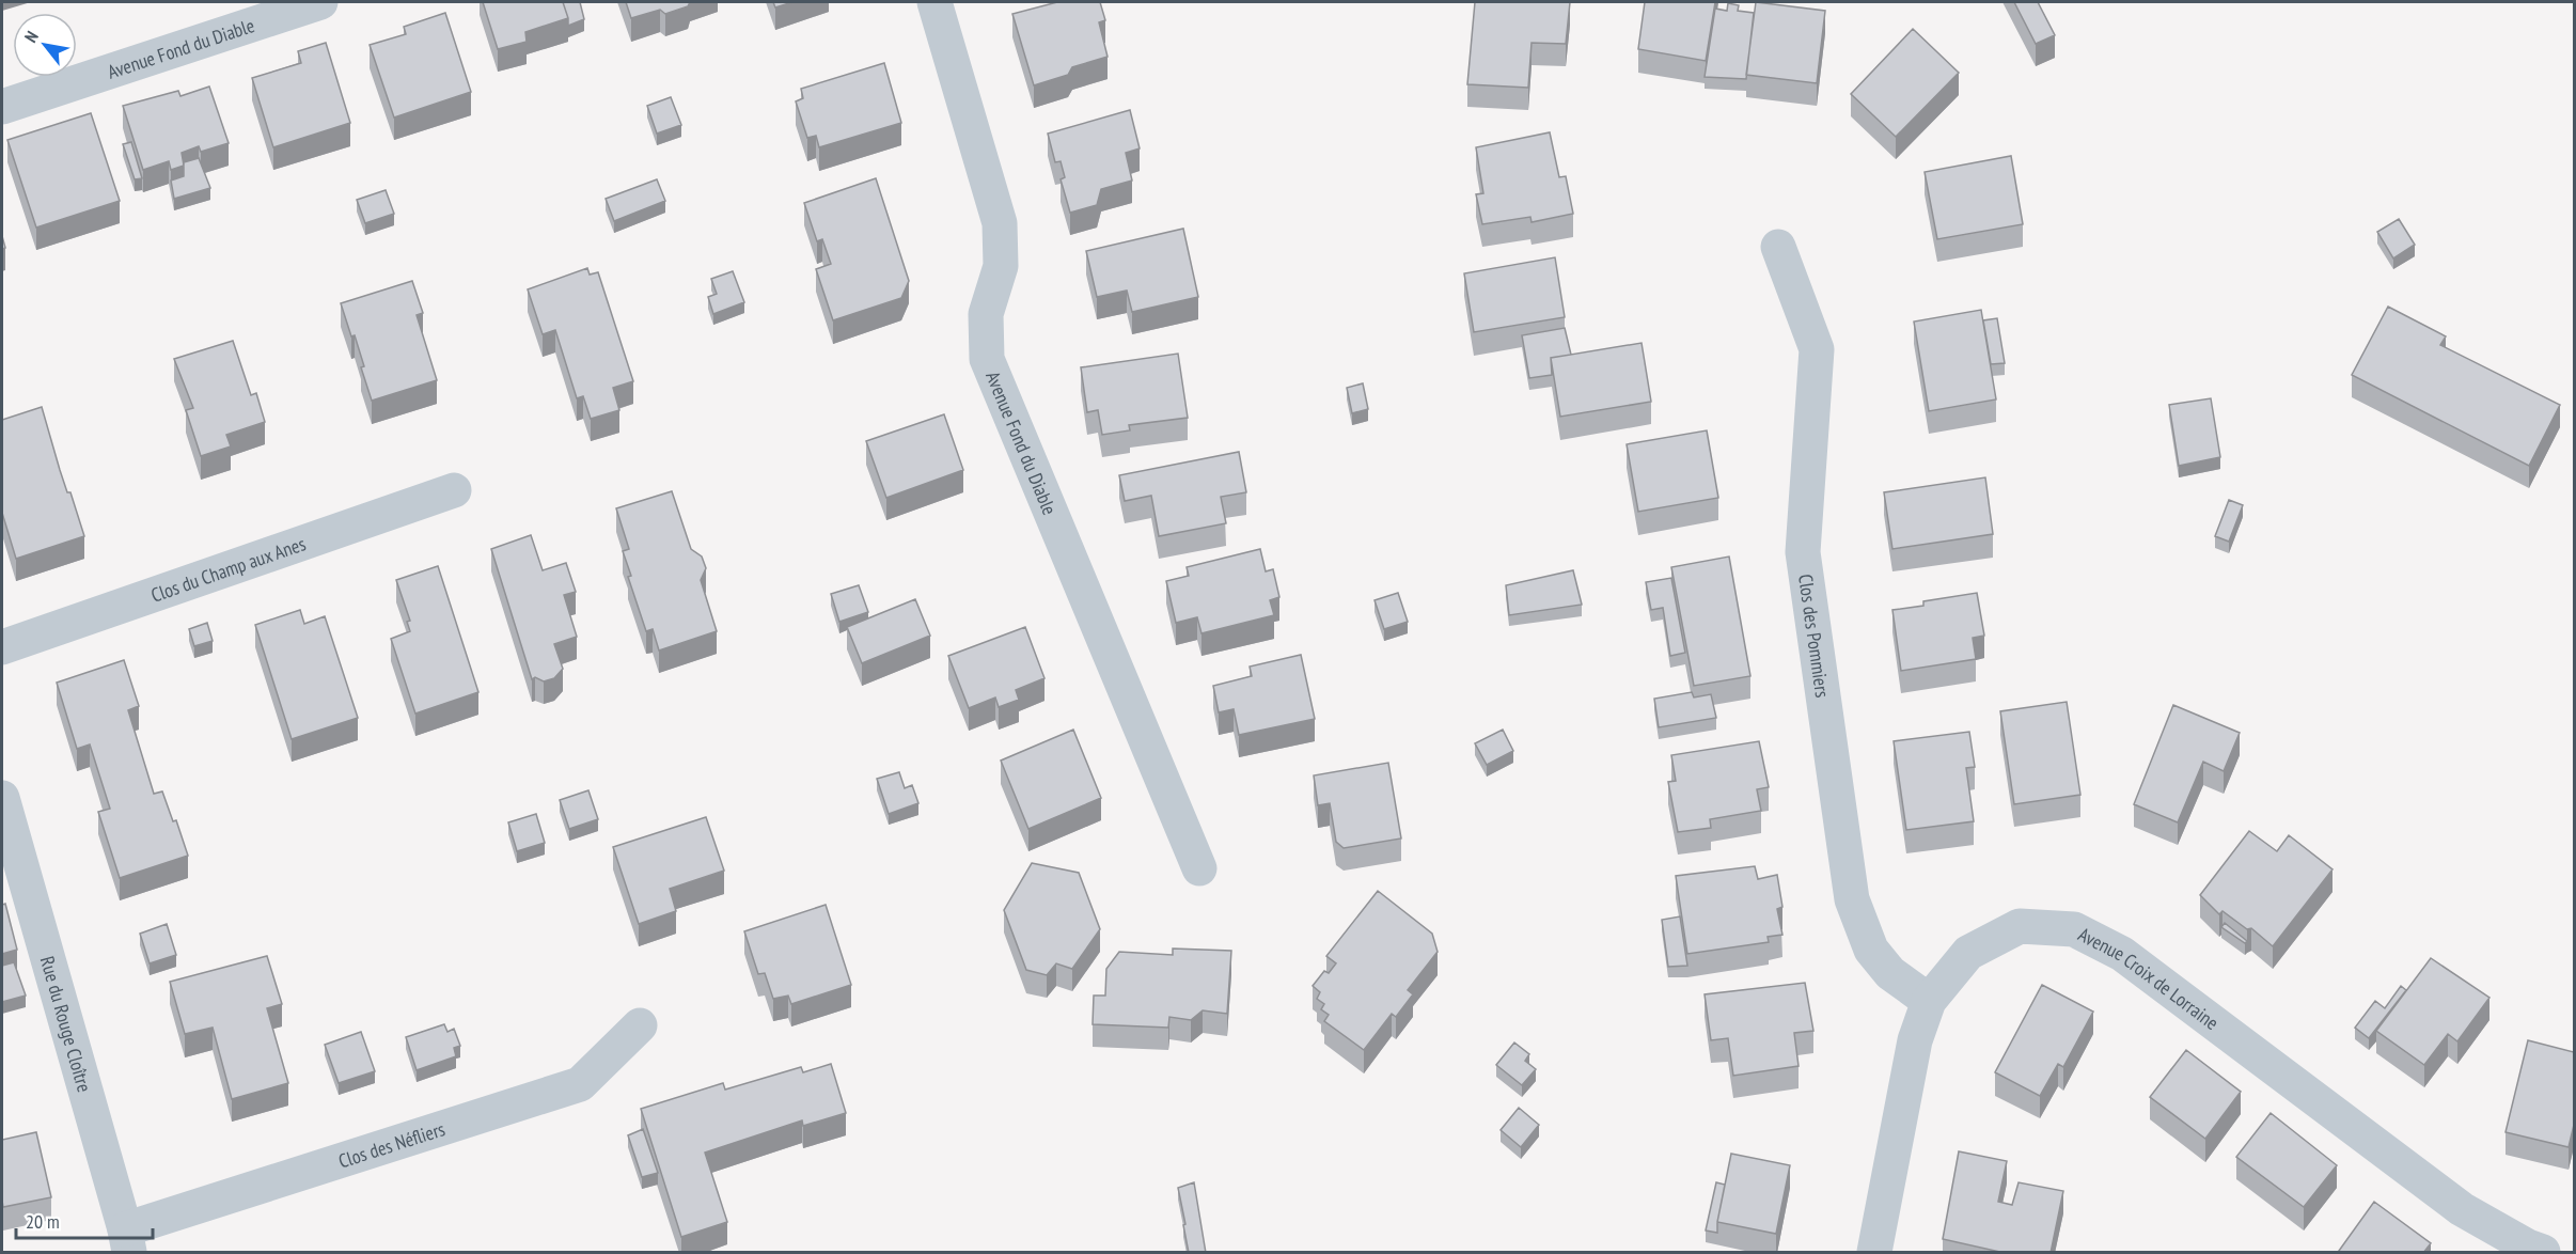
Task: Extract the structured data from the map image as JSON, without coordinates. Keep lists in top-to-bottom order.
{
  "streets": {
    "street": [
      "Avenue Fond du Diable",
      "Clos du Champ aux Anes",
      "Clos des Pommiers",
      "Avenue Croix de Lorraine",
      "Rue du Rouge Cloître",
      "Clos des Néfliers"
    ]
  },
  "crossings": [
    ["Clos des Pommiers", "Avenue Croix de Lorraine"],
    ["Rue du Rouge Cloître", "Clos des Néfliers"]
  ],
  "scale_bar": "20 m",
  "north": "top left"
}
